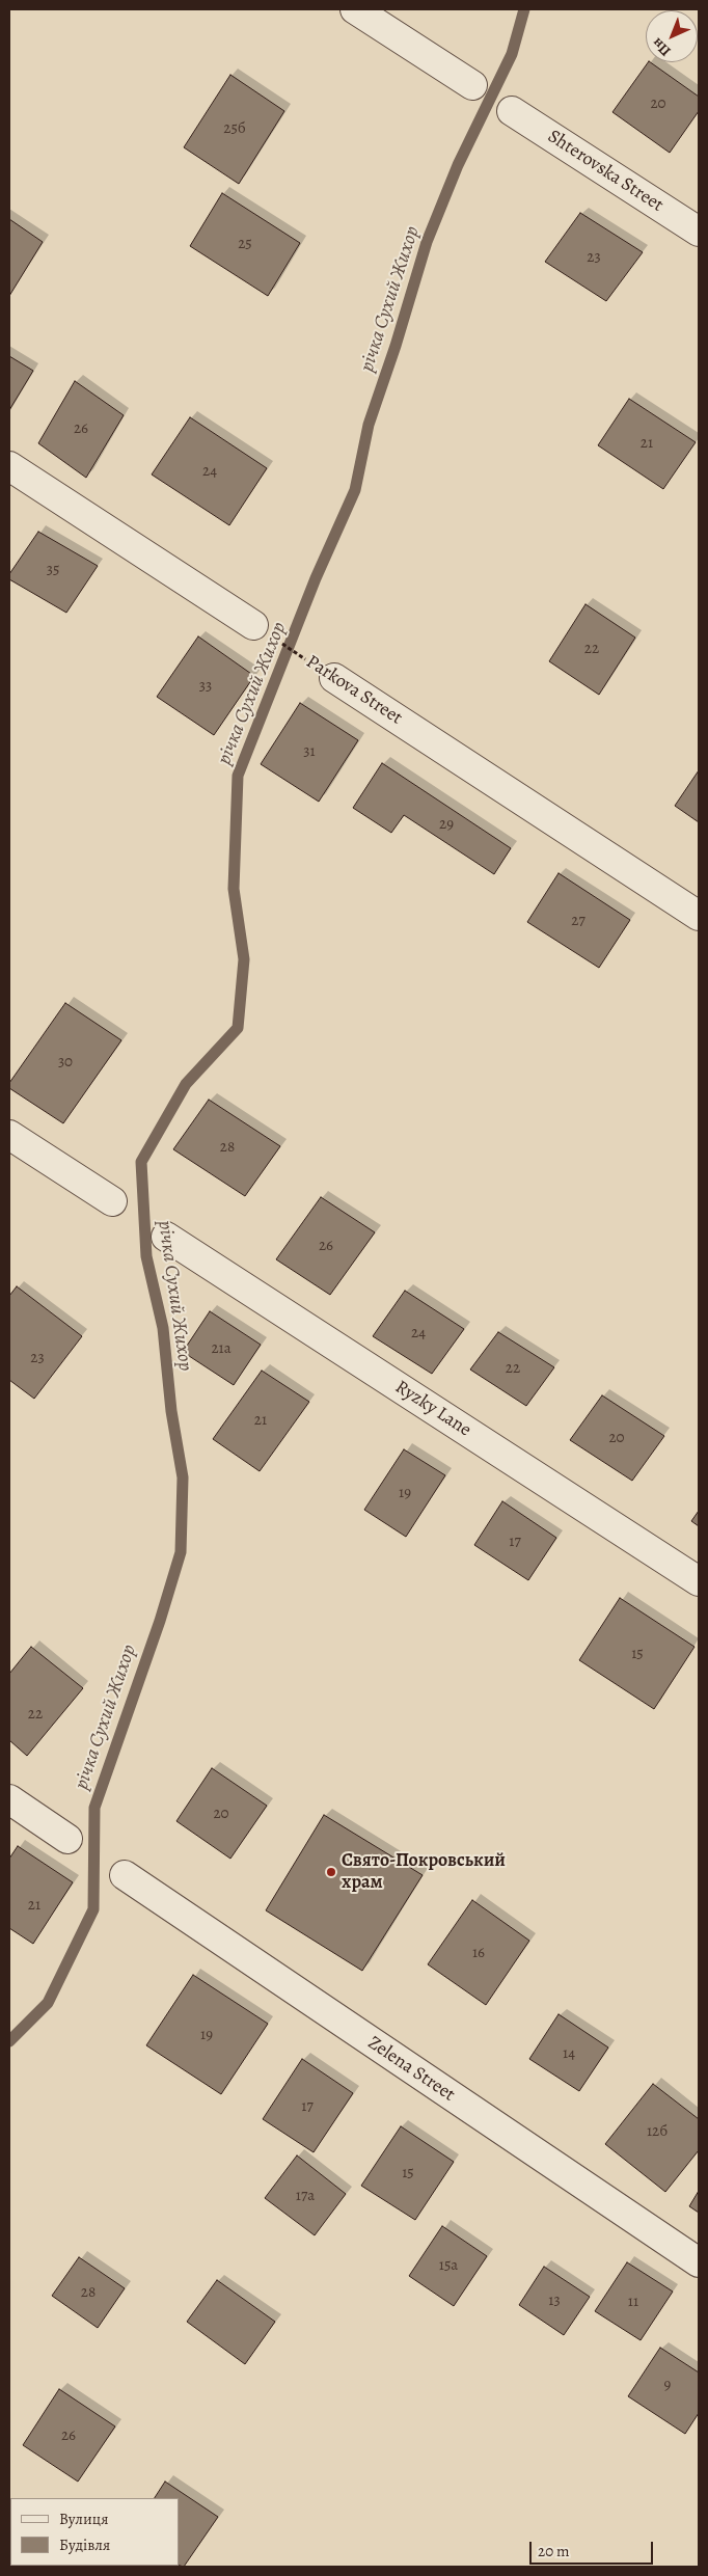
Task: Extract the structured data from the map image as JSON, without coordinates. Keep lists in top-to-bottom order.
{
  "streets": {
    "street": [
      "Shterovska Street",
      "Parkova Street",
      "Ryzky Lane",
      "Zelena Street"
    ]
  },
  "water": ["річка Сухий Жихор"],
  "places": ["Свято-Покровський храм"],
  "house_numbers": [
    "20",
    "25б",
    "25",
    "23",
    "26",
    "21",
    "24",
    "35",
    "22",
    "33",
    "31",
    "29",
    "27",
    "30",
    "28",
    "26",
    "24",
    "21а",
    "23",
    "22",
    "21",
    "20",
    "19",
    "17",
    "15",
    "22",
    "20",
    "21",
    "16",
    "19",
    "14",
    "17",
    "12б",
    "15",
    "17а",
    "15а",
    "28",
    "13",
    "11",
    "9",
    "26"
  ],
  "legend": ["Вулиця", "Будівля"],
  "scale_bar": "20 m",
  "north": "bottom left"
}
